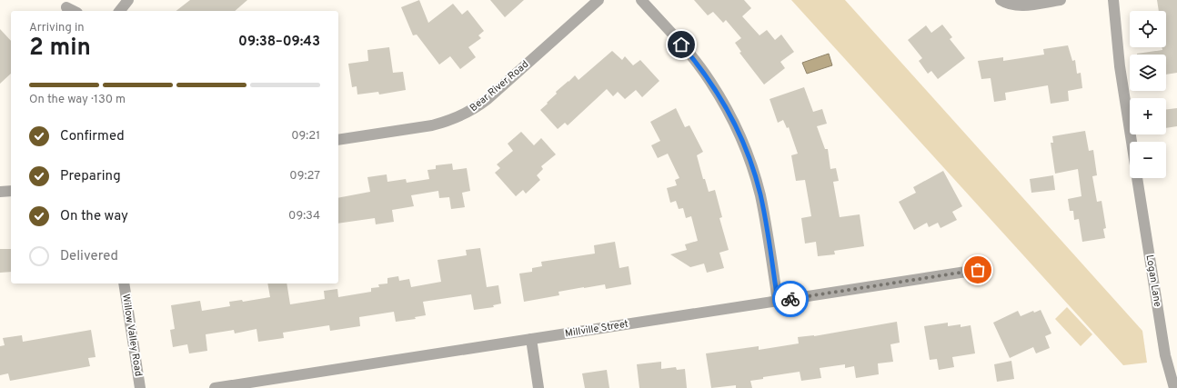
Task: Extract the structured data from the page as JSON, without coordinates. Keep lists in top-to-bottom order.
{
  "streets": {
    "street": [
      "Bear River Road",
      "Logan Lane",
      "Millville Street",
      "Willow Valley Road"
    ]
  },
  "page": {
    "map_buttons": ["+", "−"],
    "heading": ["2 min", "Arriving in", "09:38–09:43"],
    "bar": "On the way · 130 m",
    "list": [
      ["Confirmed", "09:21"],
      ["Preparing", "09:27"],
      ["On the way", "09:34"],
      "Delivered"
    ]
  }
}
